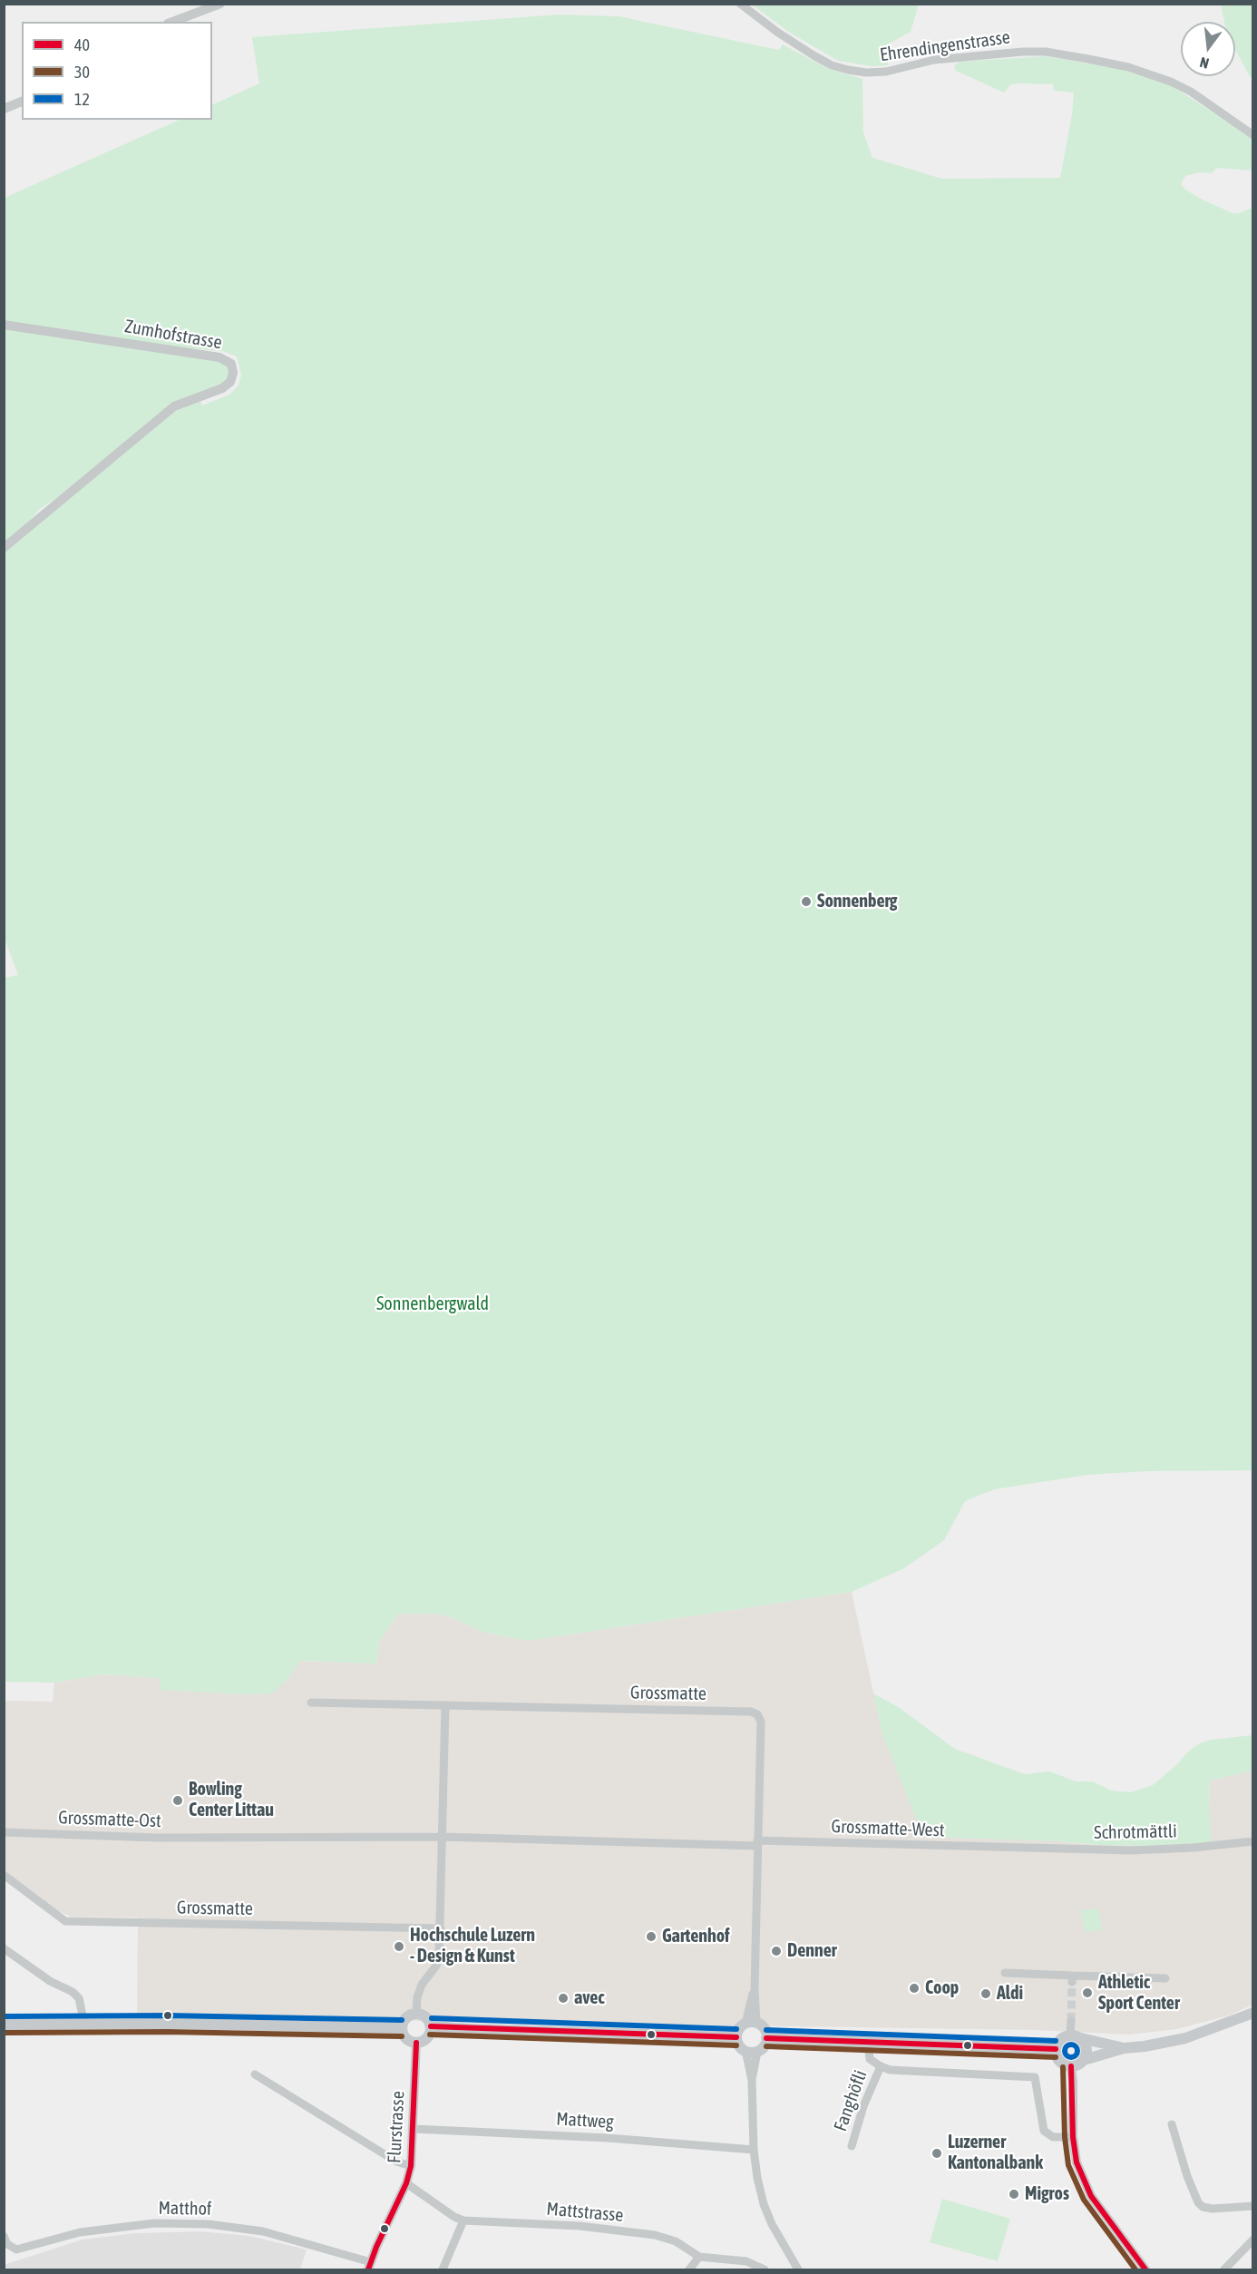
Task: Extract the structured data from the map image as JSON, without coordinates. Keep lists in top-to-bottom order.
{
  "streets": {
    "street": [
      "Ehrendingenstrasse",
      "Zumhofstrasse",
      "Grossmatte",
      "Grossmatte-Ost",
      "Grossmatte-West",
      "Schrotmättli",
      "Fanghöfli",
      "Mattweg",
      "Flurstrasse",
      "Matthof",
      "Mattstrasse"
    ]
  },
  "crossings": [
    ["Grossmatte", "Grossmatte-West"],
    ["Grossmatte-West", "Schrotmättli"],
    ["Mattweg", "Flurstrasse"],
    ["Flurstrasse", "Matthof"],
    ["Flurstrasse", "Mattstrasse"]
  ],
  "parks": ["Sonnenbergwald"],
  "places": [
    "Sonnenberg",
    "Bowling Center Littau",
    "Gartenhof",
    "Hochschule Luzern - Design & Kunst",
    "Denner",
    "Coop",
    "Athletic Sport Center",
    "Aldi",
    "avec",
    "Luzerner Kantonalbank",
    "Migros"
  ],
  "lines": ["transit line 12", "transit line 40", "transit line 30"],
  "legend": ["40", "30", "12"],
  "north": "bottom"
}
